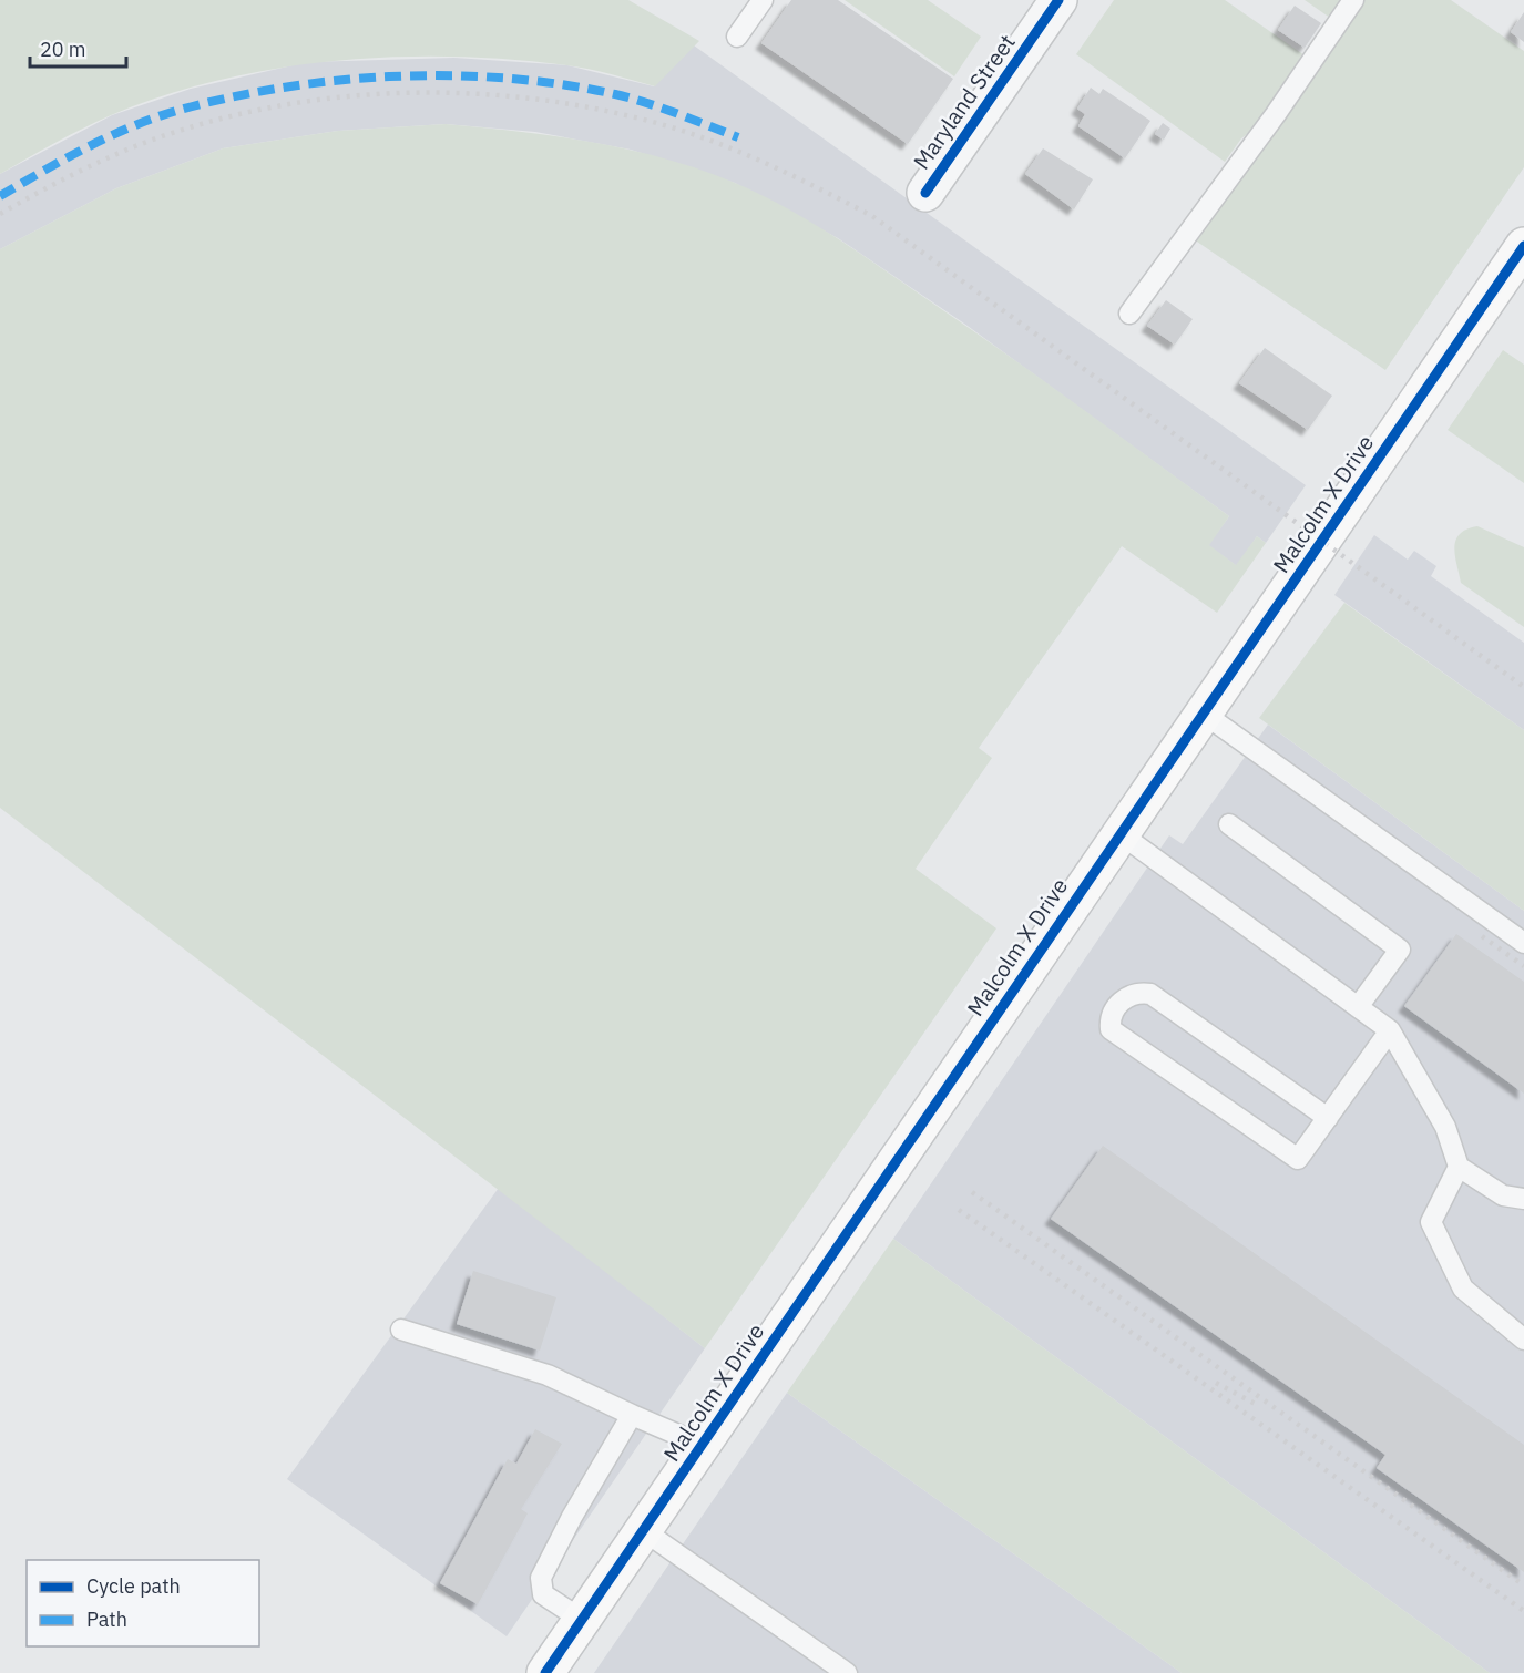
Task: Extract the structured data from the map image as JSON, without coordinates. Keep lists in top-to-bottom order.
{
  "streets": {
    "street": ["Maryland Street", "Malcolm X Drive"]
  },
  "legend": ["Cycle path", "Path"],
  "scale_bar": "20 m"
}
